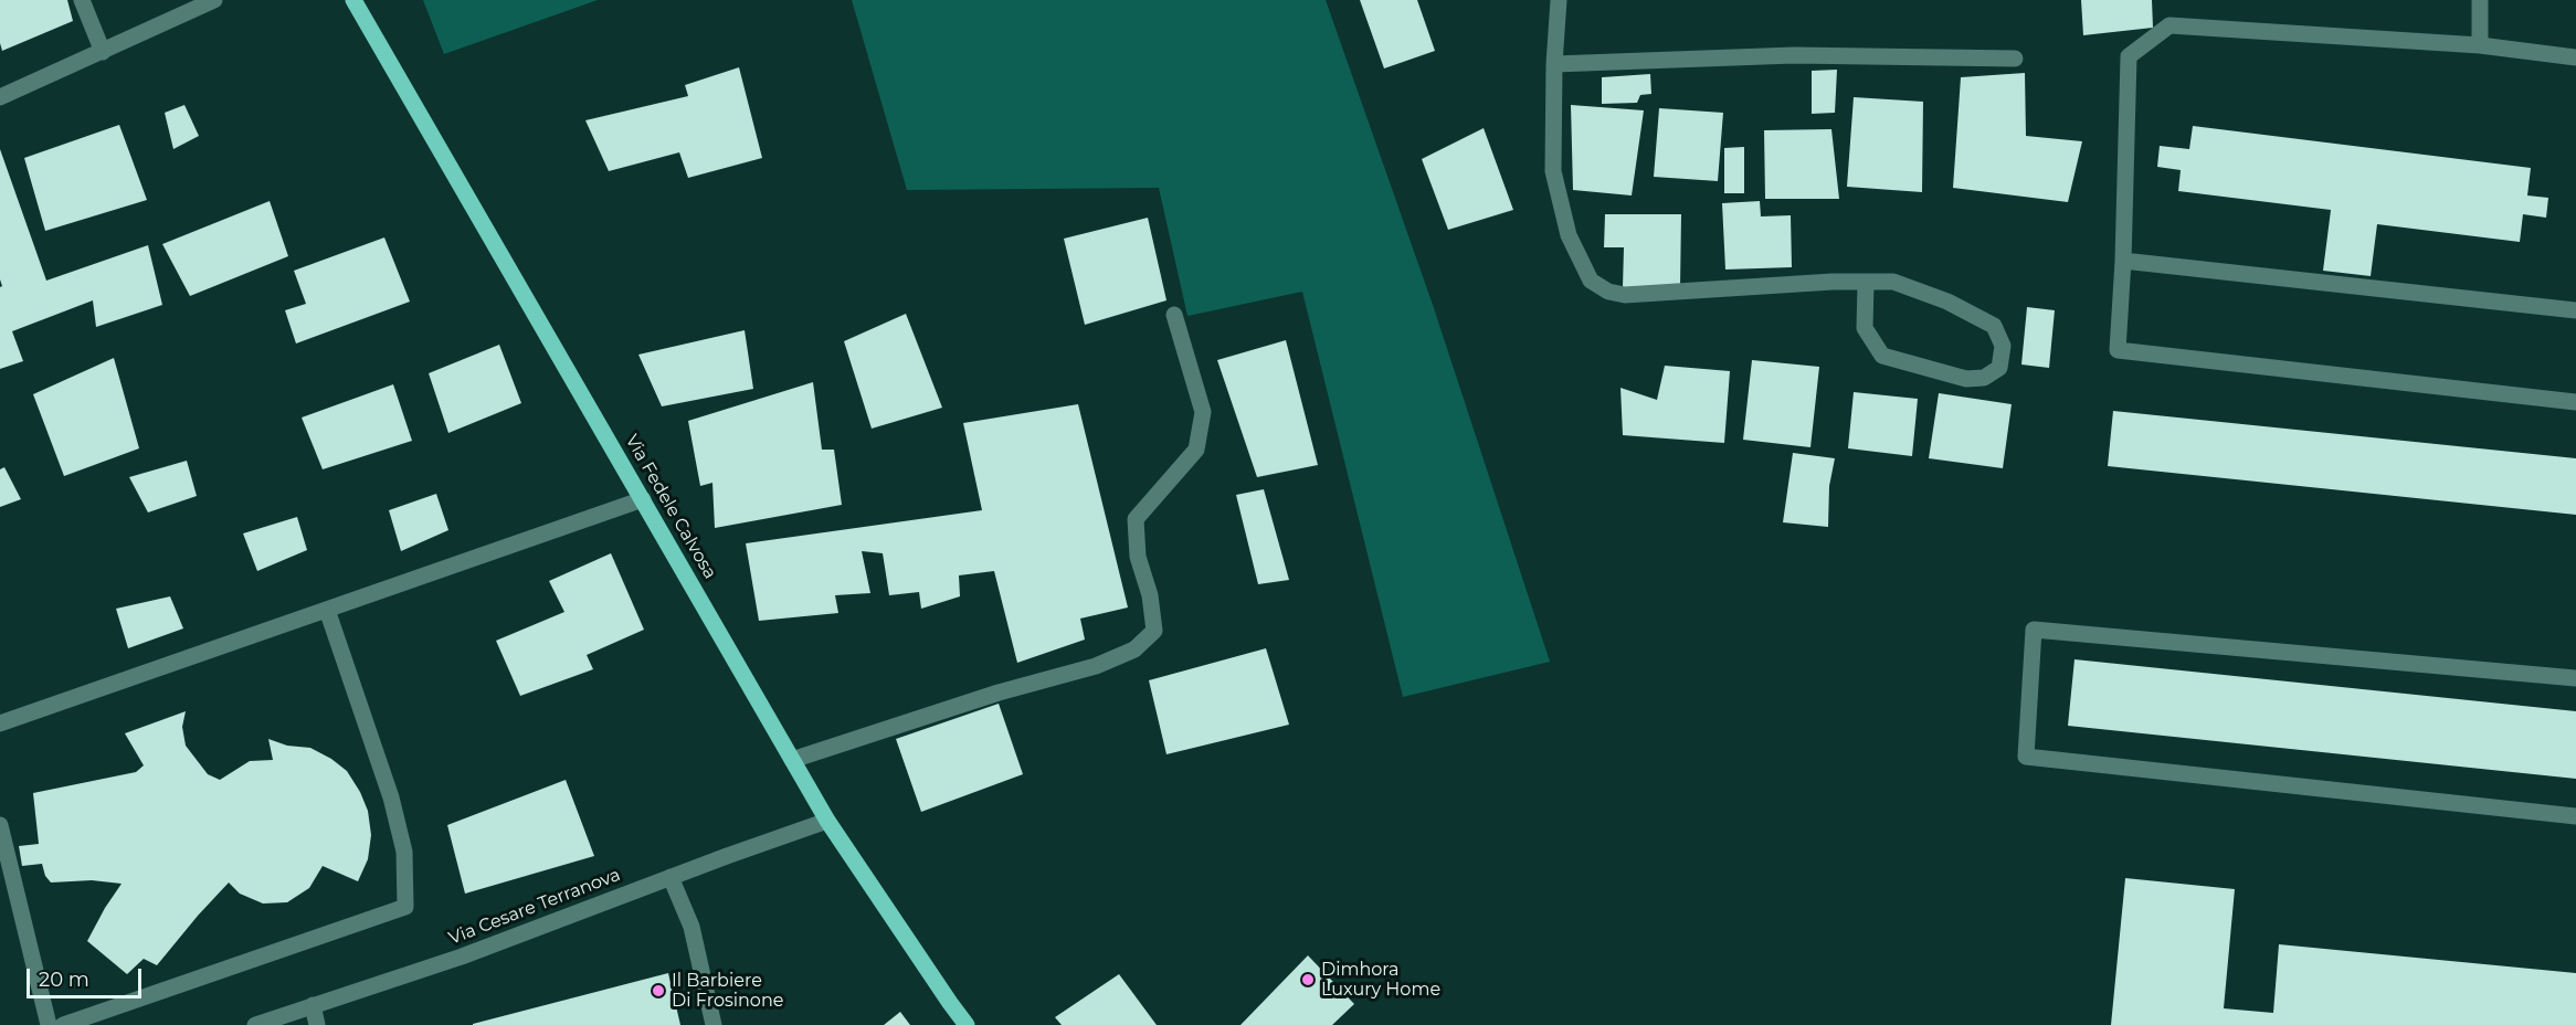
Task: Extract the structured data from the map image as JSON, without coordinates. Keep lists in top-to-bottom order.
{
  "streets": {
    "main road": ["Via Fedele Calvosa"],
    "street": ["Via Cesare Terranova"]
  },
  "crossings": [
    ["Via Fedele Calvosa", "Via Cesare Terranova"]
  ],
  "places": ["Dimhora Luxury Home", "Il Barbiere Di Frosinone"],
  "scale_bar": "20 m"
}
